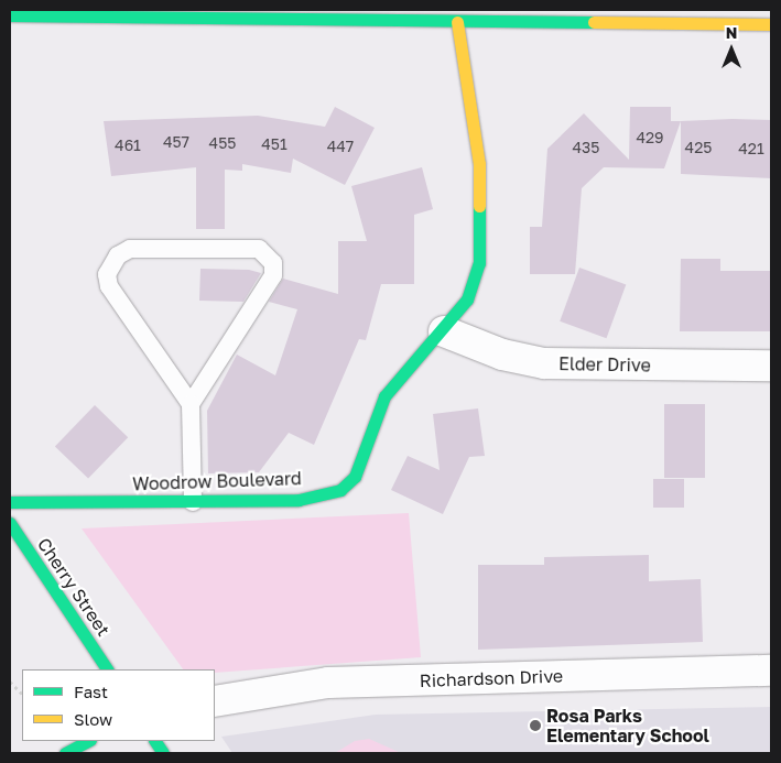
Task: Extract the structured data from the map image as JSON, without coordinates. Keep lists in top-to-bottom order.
{
  "streets": {
    "main road": ["Woodrow Boulevard", "Cherry Street"],
    "street": ["Elder Drive", "Richardson Drive"]
  },
  "crossings": [
    ["Elder Drive", "Woodrow Boulevard"]
  ],
  "places": ["Rosa Parks Elementary School"],
  "house_numbers": [
    "429",
    "457",
    "455",
    "451",
    "461",
    "447",
    "435",
    "425",
    "421"
  ],
  "legend": ["Fast", "Slow"],
  "north": "top"
}
